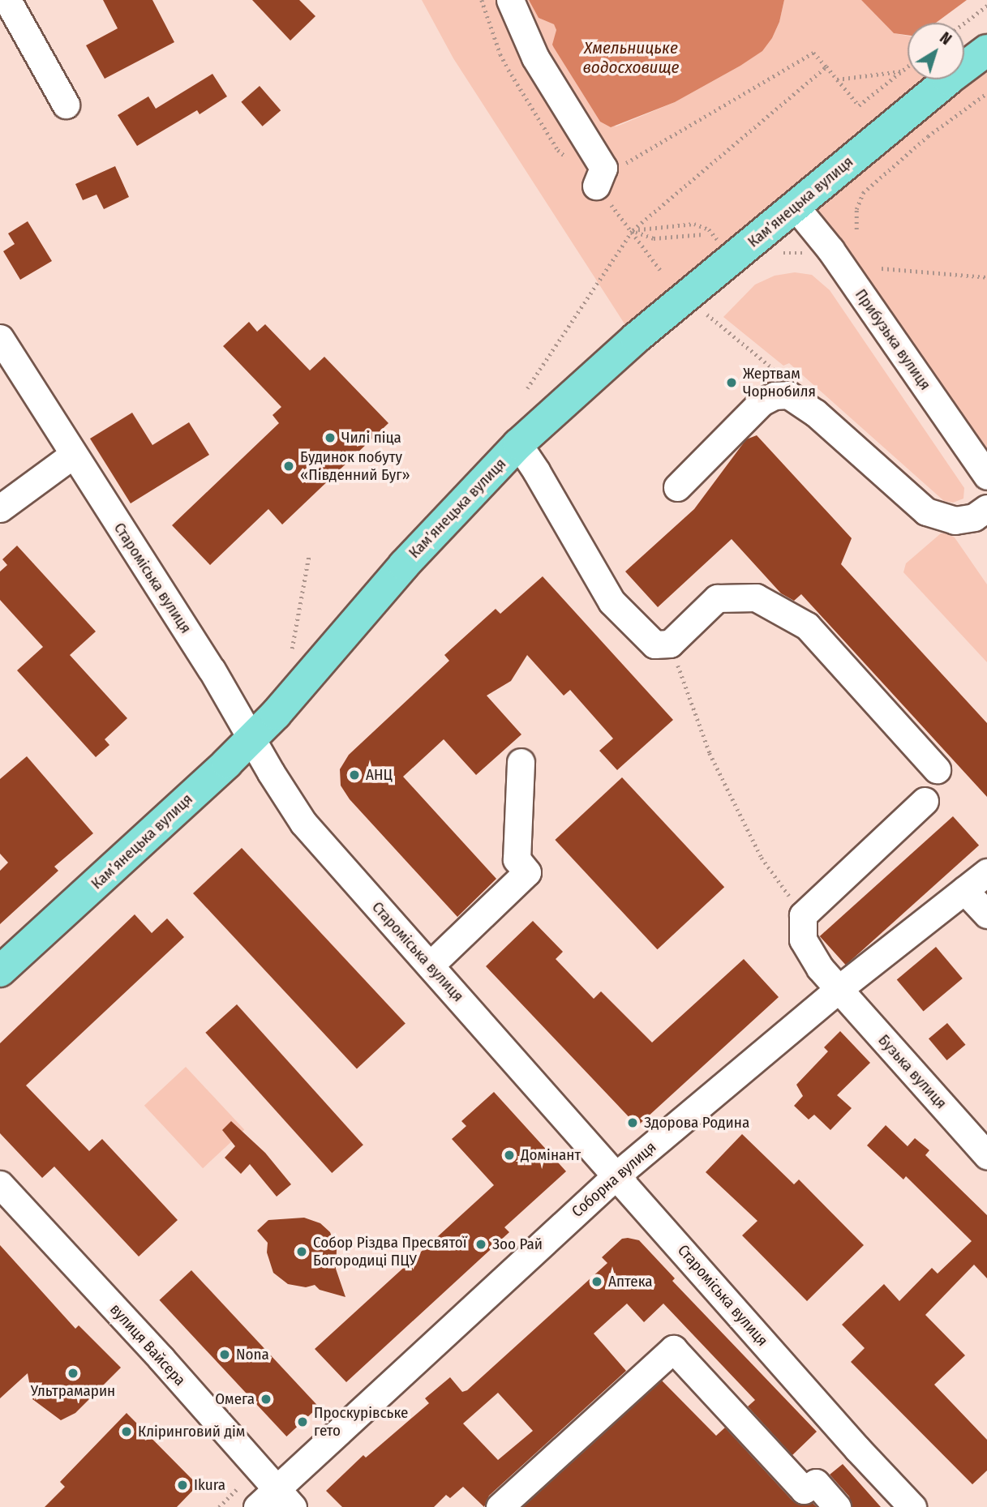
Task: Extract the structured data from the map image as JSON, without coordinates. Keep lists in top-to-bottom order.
{
  "streets": {
    "main road": ["Камʼянецька вулиця"],
    "street": [
      "Прибузька вулиця",
      "Староміська вулиця",
      "Бузька вулиця",
      "Соборна вулиця",
      "вулиця Вайсера"
    ]
  },
  "crossings": [
    ["Камʼянецька вулиця", "Прибузька вулиця"],
    ["Камʼянецька вулиця", "Староміська вулиця"],
    ["Староміська вулиця", "Соборна вулиця"],
    ["Бузька вулиця", "Соборна вулиця"],
    ["Соборна вулиця", "вулиця Вайсера"]
  ],
  "water": ["Хмельницьке водосховище"],
  "places": [
    "Жертвам Чорнобиля",
    "Чилі піца",
    "Будинок побуту «Південний Буг»",
    "АНЦ",
    "Здорова Родина",
    "Домінант",
    "Зоо Рай",
    "Собор Різдва Пресвятої Богородиці ПЦУ",
    "Аптека",
    "Nona",
    "Ультрамарин",
    "Омега",
    "Проскурівське гето",
    "Кліринговий дім",
    "Ikura"
  ],
  "north": "top right"
}
